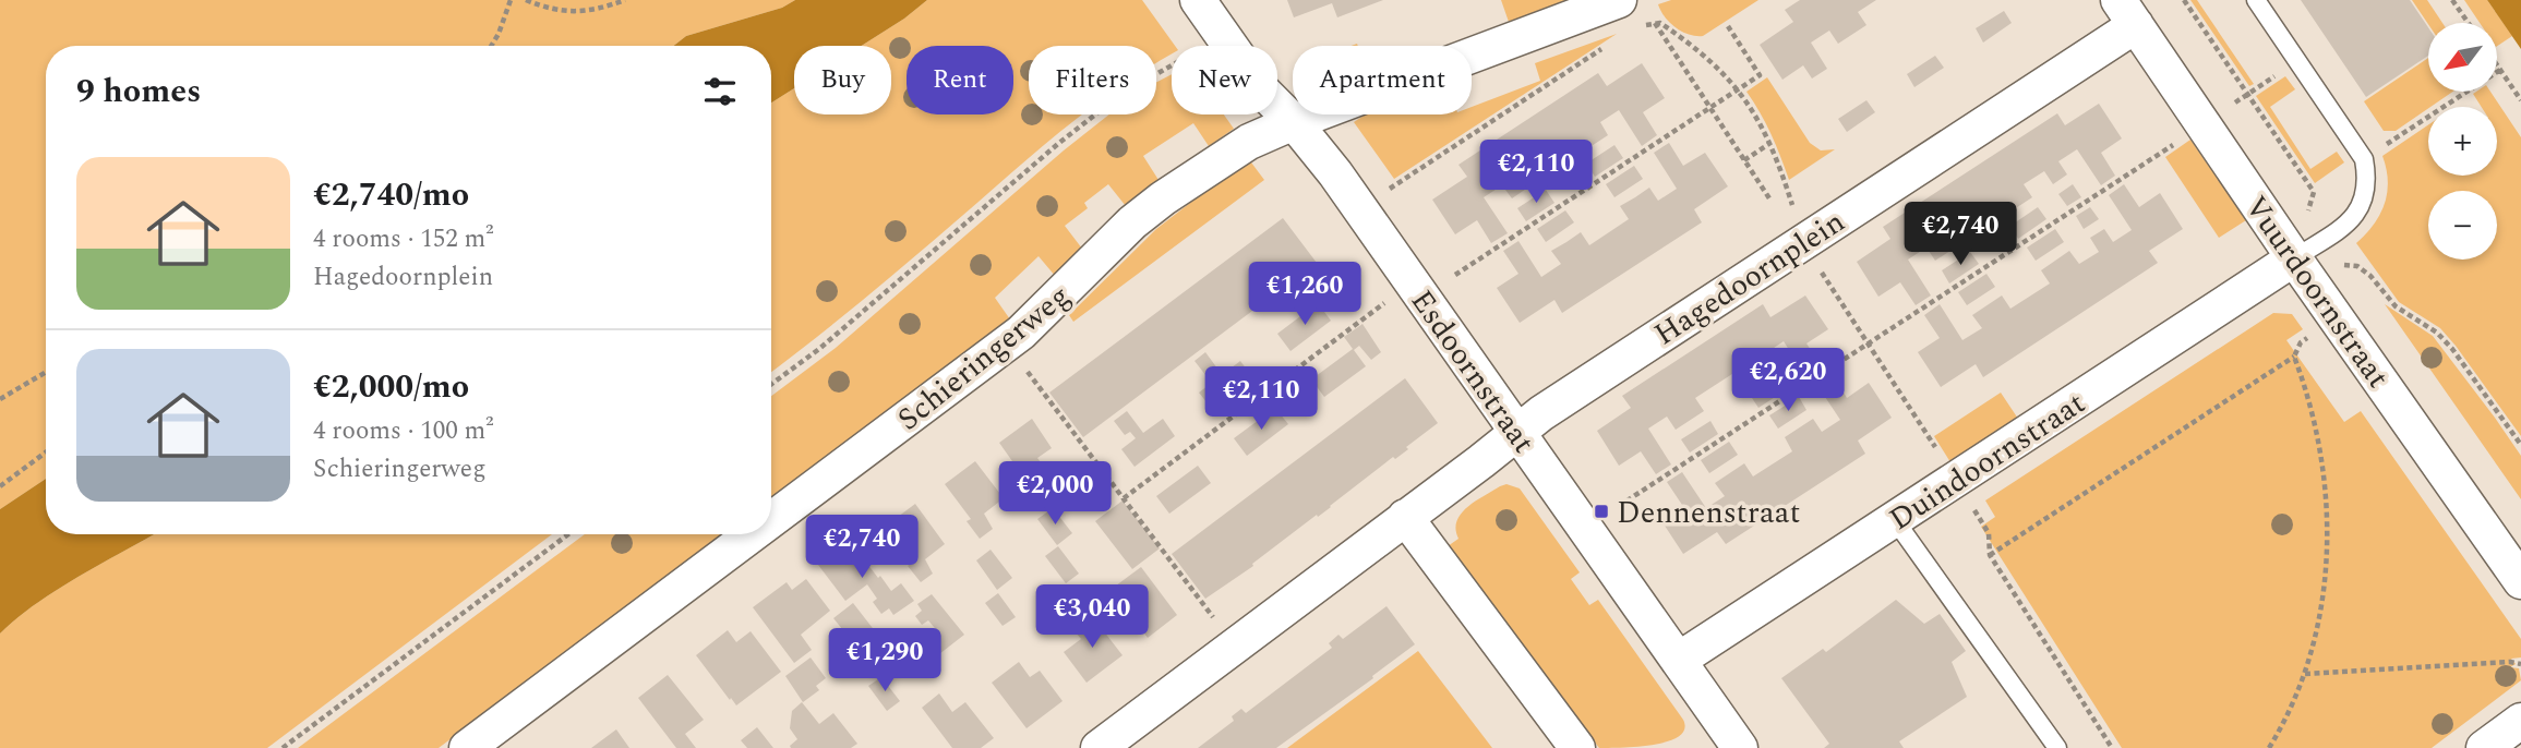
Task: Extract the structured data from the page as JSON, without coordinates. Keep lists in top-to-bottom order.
{
  "streets": {
    "street": [
      "Hagedoornplein",
      "Vuurdoornstraat",
      "Schieringerweg",
      "Esdoornstraat",
      "Duindoornstraat"
    ]
  },
  "crossings": [
    ["Hagedoornplein", "Vuurdoornstraat"],
    ["Hagedoornplein", "Esdoornstraat"],
    ["Vuurdoornstraat", "Duindoornstraat"],
    ["Schieringerweg", "Esdoornstraat"],
    ["Esdoornstraat", "Duindoornstraat"]
  ],
  "places": {
    "transit": ["Dennenstraat"]
  },
  "north": "bottom left",
  "page": {
    "map_buttons": ["+", "−"],
    "chip": [
      "Buy",
      "Rent",
      "Filters",
      "New",
      "Apartment"
    ],
    "heading": "9 homes",
    "list": [
      {
        "name": "€2,740/mo",
        "note": "4 rooms · 152 m² · Hagedoornplein"
      },
      {
        "name": "€2,000/mo",
        "note": "4 rooms · 100 m² · Schieringerweg"
      }
    ],
    "price": [
      "€2,110",
      "€2,740",
      "€1,260",
      "€2,620",
      "€2,110",
      "€2,000",
      "€2,740",
      "€3,040",
      "€1,290"
    ]
  }
}
